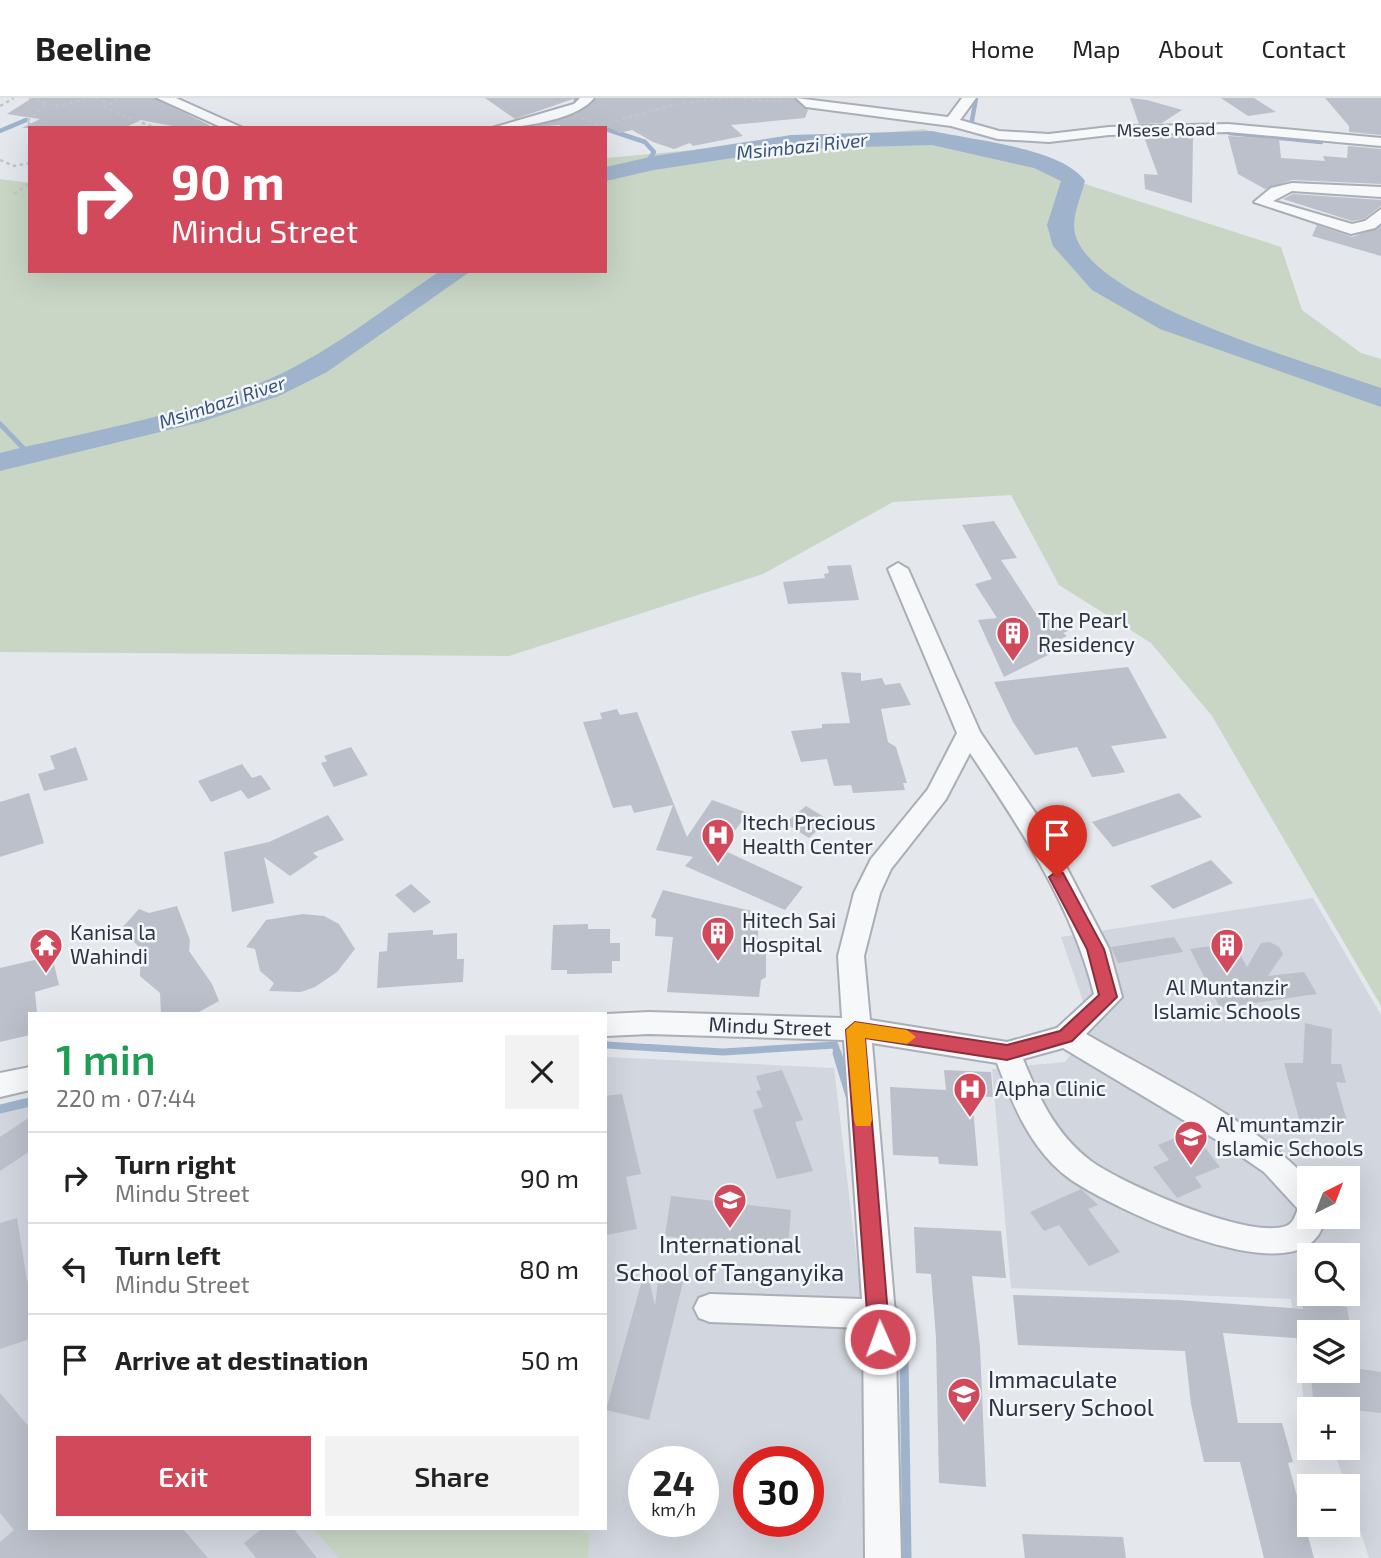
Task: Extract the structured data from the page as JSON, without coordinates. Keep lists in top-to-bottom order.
{
  "streets": {
    "street": ["Msese Road", "Mindu Street"]
  },
  "water": ["Msimbazi River"],
  "places": {
    "building": ["The Pearl Residency", "Hitech Sai Hospital", "Al Muntanzir Islamic Schools"],
    "hospital": ["Itech Precious Health Center", "Alpha Clinic"],
    "temple": ["Kanisa la Wahindi"],
    "school or university": ["Al muntamzir Islamic Schools", "International School of Tanganyika", "Immaculate Nursery School"]
  },
  "north": "top right",
  "page": {
    "header": "Beeline",
    "nav": [
      "Home",
      "Map",
      "About",
      "Contact"
    ],
    "turn": ["90 m", "Mindu Street"],
    "heading": ["1 min", "220 m · 07:44"],
    "list": [
      {
        "name": "Turn right",
        "note": "Mindu Street",
        "value": "90 m"
      },
      {
        "name": "Turn left",
        "note": "Mindu Street",
        "value": "80 m"
      },
      {
        "name": "Arrive at destination",
        "value": "50 m"
      }
    ],
    "map_buttons": ["+", "−"],
    "buttons": ["Exit", "Share"],
    "speed": "24 km/h",
    "limit": "30"
  }
}
